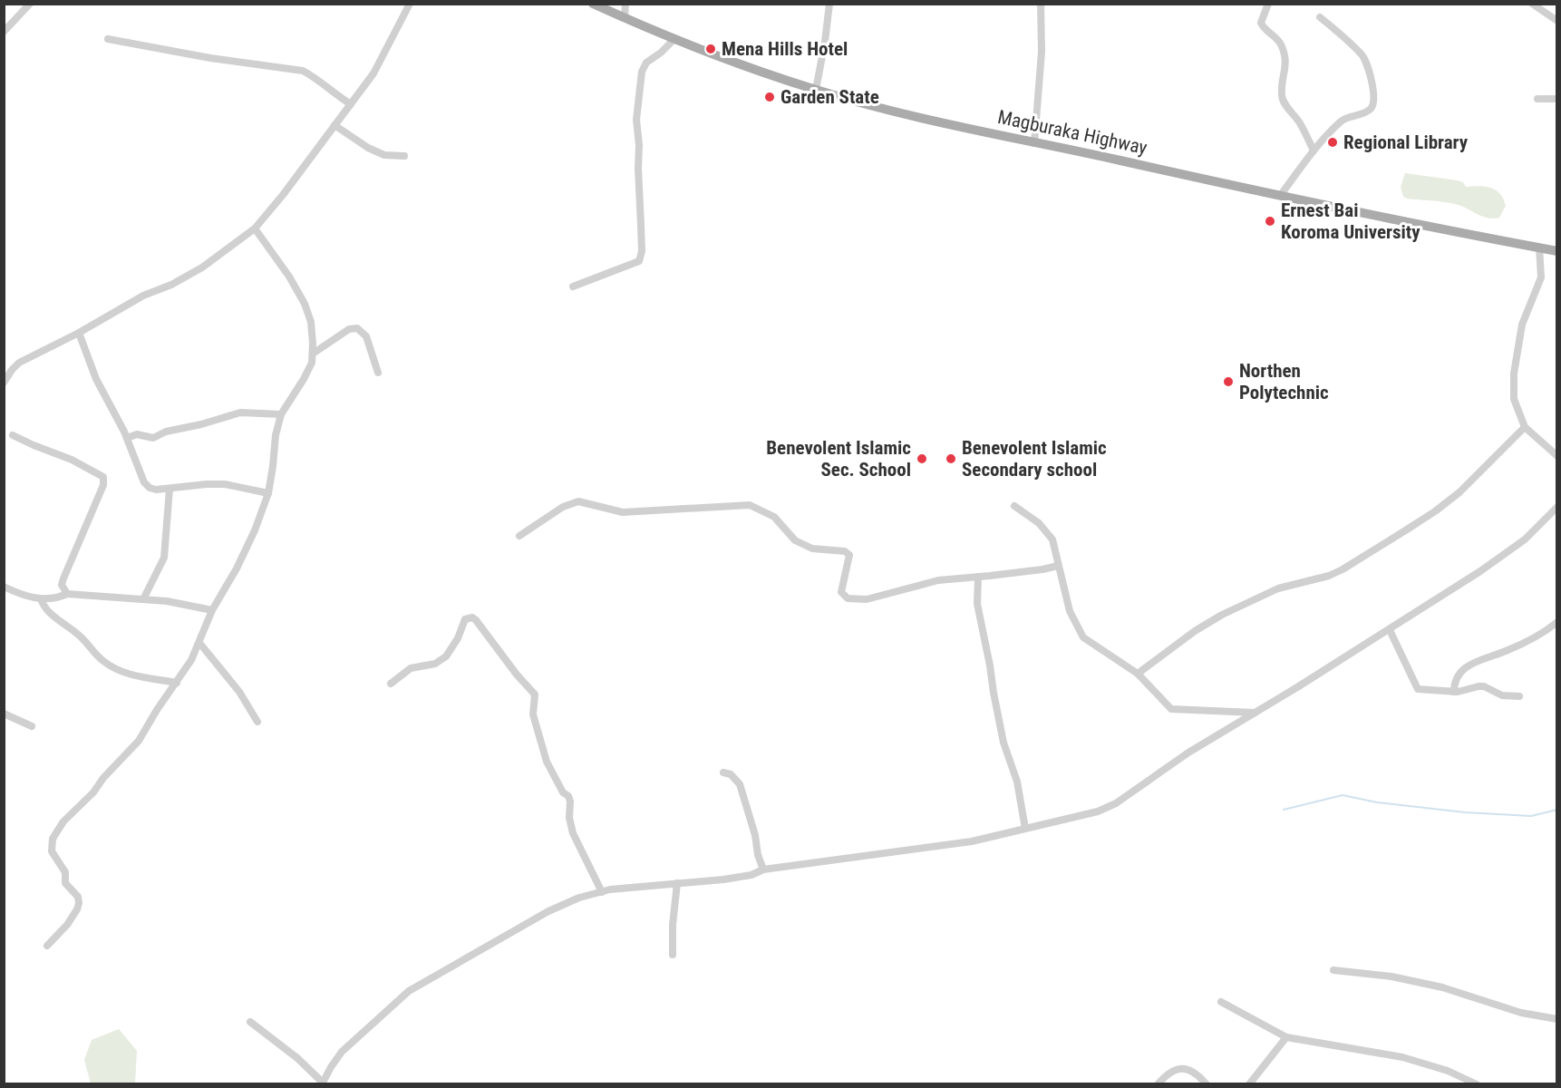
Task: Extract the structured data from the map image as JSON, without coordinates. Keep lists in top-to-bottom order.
{
  "streets": {
    "main road": ["Magburaka Highway"]
  },
  "places": [
    "Mena Hills Hotel",
    "Garden State",
    "Regional Library",
    "Ernest Bai Koroma University",
    "Northen Polytechnic",
    "Benevolent Islamic Sec. School",
    "Benevolent Islamic Secondary school"
  ]
}
